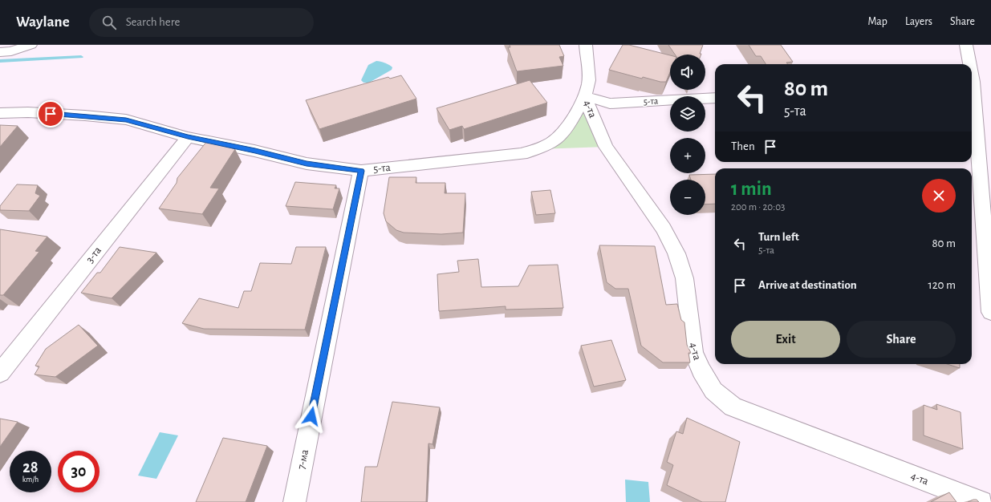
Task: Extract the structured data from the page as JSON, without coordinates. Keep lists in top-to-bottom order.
{
  "streets": {
    "street": [
      "5-та",
      "4-та",
      "3-та",
      "7-ма"
    ]
  },
  "crossings": [
    ["5-та", "4-та"],
    ["5-та", "3-та"],
    ["5-та", "7-ма"]
  ],
  "page": {
    "header": "Waylane",
    "search": "Search here",
    "nav": ["Map", "Layers", "Share"],
    "map_buttons": ["+", "−"],
    "turn": ["80 m", "5-та"],
    "then": "Then",
    "heading": ["1 min", "200 m · 20:03"],
    "list": [
      {
        "name": "Turn left",
        "note": "5-та",
        "value": "80 m"
      },
      {
        "name": "Arrive at destination",
        "value": "120 m"
      }
    ],
    "buttons": ["Exit", "Share"],
    "speed": "28 km/h",
    "limit": "30"
  }
}
